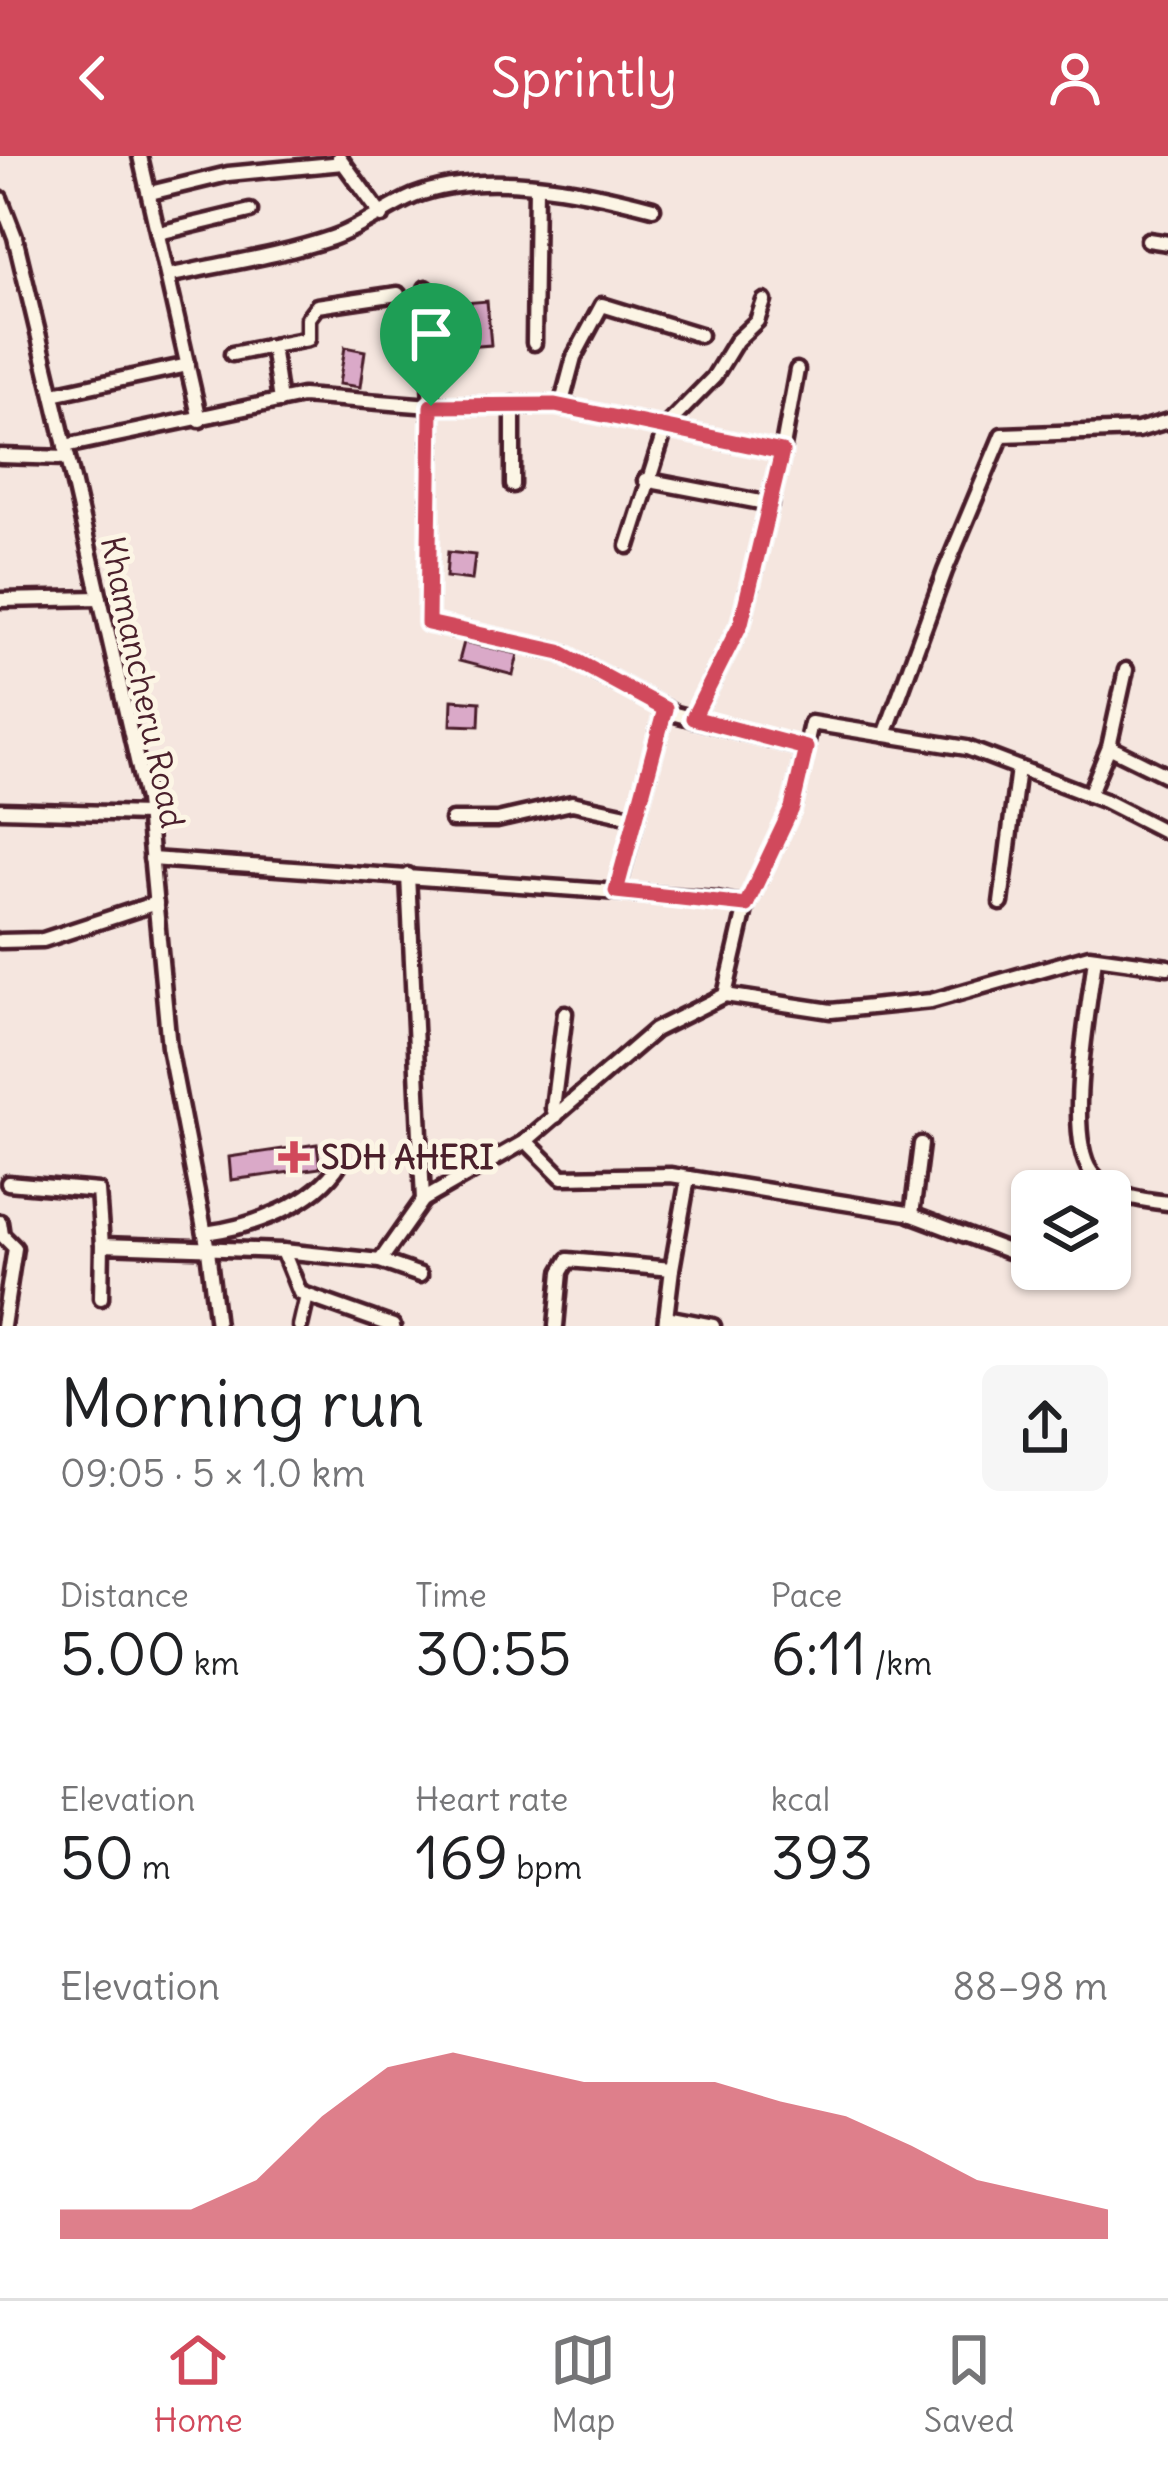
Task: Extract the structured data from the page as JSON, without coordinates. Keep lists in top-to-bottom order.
{
  "streets": {
    "street": ["Khamancheru Road"]
  },
  "places": {
    "health": ["SDH AHERI"]
  },
  "page": {
    "header": "Sprintly",
    "heading": ["Morning run", "09:05 · 5 × 1.0 km"],
    "stats": [
      ["Distance", "5.00 km"],
      ["Time", "30:55"],
      ["Pace", "6:11 /km"],
      ["Elevation", "50 m"],
      ["Heart rate", "169 bpm"],
      ["kcal", "393"]
    ],
    "chart": ["Elevation", "88–98 m"],
    "tabs": ["Home", "Map", "Saved"]
  }
}
